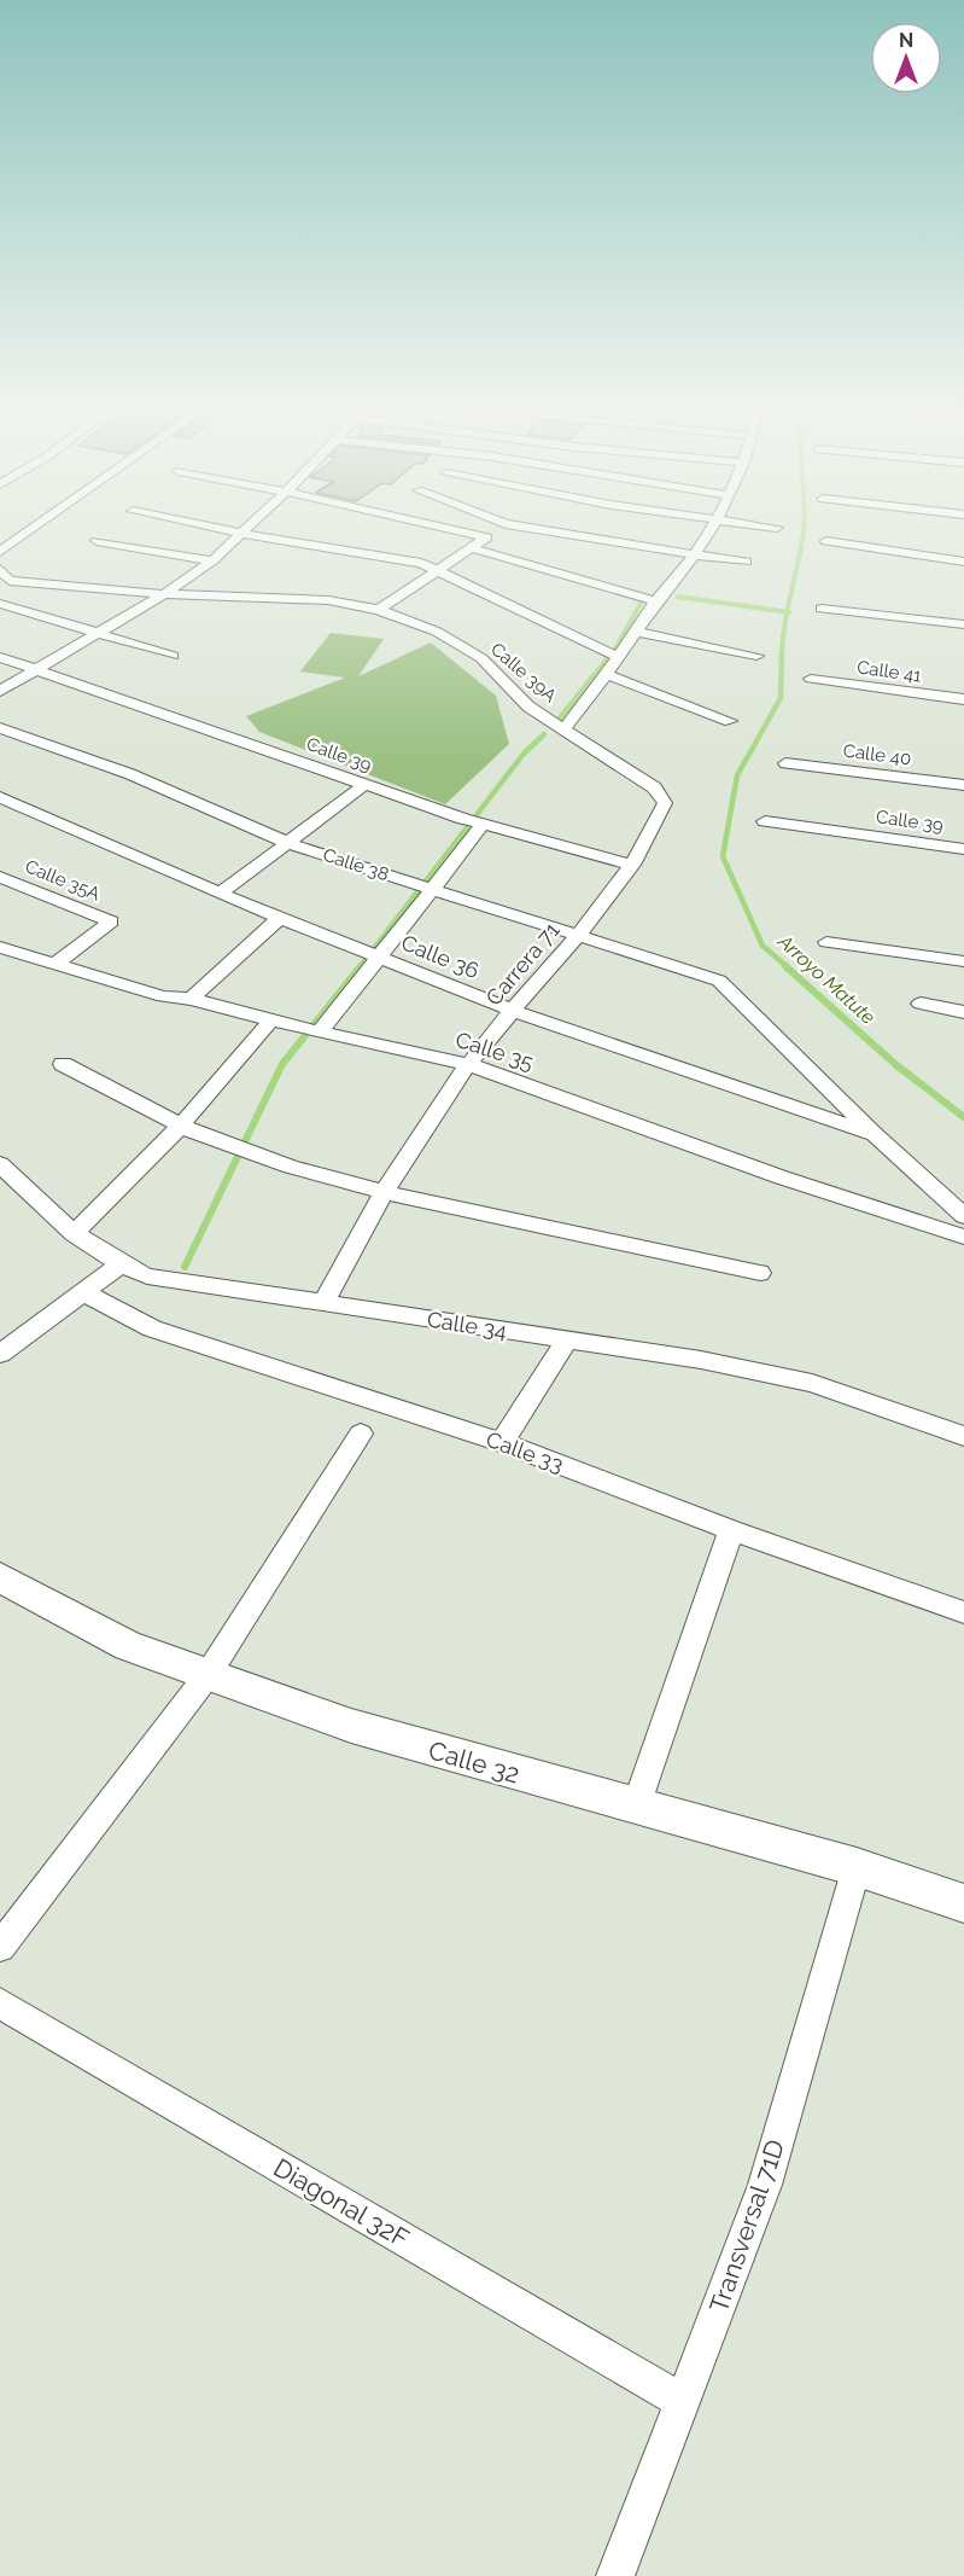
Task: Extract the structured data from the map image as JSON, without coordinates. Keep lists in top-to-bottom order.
{
  "streets": {
    "street": [
      "Calle 41",
      "Calle 39A",
      "Calle 39",
      "Calle 40",
      "Calle 38",
      "Calle 35A",
      "Calle 36",
      "Carrera 71",
      "Calle 35",
      "Calle 34",
      "Calle 33",
      "Calle 32",
      "Diagonal 32F",
      "Transversal 71D"
    ]
  },
  "crossings": [
    ["Calle 39A", "Carrera 71"],
    ["Calle 39", "Carrera 71"],
    ["Calle 38", "Calle 36"],
    ["Calle 38", "Carrera 71"],
    ["Calle 35A", "Calle 35"],
    ["Calle 36", "Carrera 71"],
    ["Carrera 71", "Calle 35"],
    ["Carrera 71", "Calle 34"],
    ["Calle 32", "Transversal 71D"],
    ["Diagonal 32F", "Transversal 71D"]
  ],
  "water": ["Arroyo Matute"],
  "north": "top"
}
